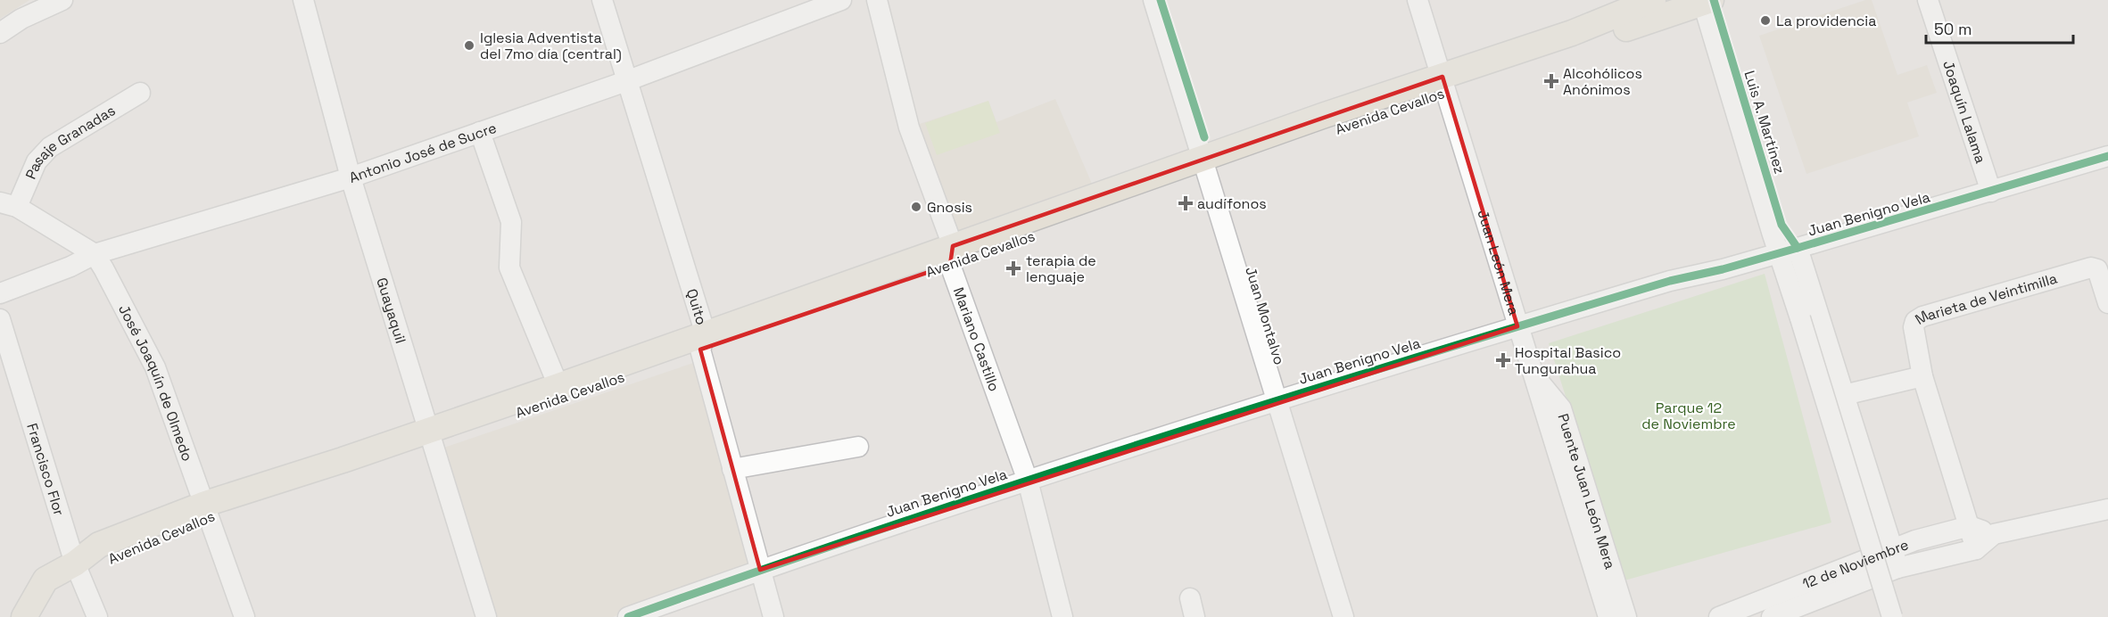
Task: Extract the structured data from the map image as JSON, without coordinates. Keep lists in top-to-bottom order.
{
  "streets": {
    "main road": ["Avenida Cevallos"],
    "street": [
      "Joaquín Lalama",
      "Luis A. Martínez",
      "Pasaje Granadas",
      "Antonio José de Sucre",
      "Juan Benigno Vela",
      "Juan León Mera",
      "Marieta de Veintimilla",
      "Quito",
      "Guayaquil",
      "Juan Montalvo",
      "Mariano Castillo",
      "José Joaquín de Olmedo",
      "Francisco Flor",
      "Puente Juan León Mera",
      "12 de Noviembre"
    ]
  },
  "crossings": [
    ["Avenida Cevallos", "Luis A. Martínez"],
    ["Avenida Cevallos", "Juan León Mera"],
    ["Avenida Cevallos", "Quito"],
    ["Avenida Cevallos", "Guayaquil"],
    ["Avenida Cevallos", "Juan Montalvo"],
    ["Avenida Cevallos", "Mariano Castillo"],
    ["Avenida Cevallos", "José Joaquín de Olmedo"],
    ["Avenida Cevallos", "Francisco Flor"],
    ["Joaquín Lalama", "Juan Benigno Vela"],
    ["Luis A. Martínez", "Juan Benigno Vela"],
    ["Luis A. Martínez", "12 de Noviembre"],
    ["Antonio José de Sucre", "Quito"],
    ["Antonio José de Sucre", "Guayaquil"],
    ["Antonio José de Sucre", "José Joaquín de Olmedo"],
    ["Juan Benigno Vela", "Juan León Mera"],
    ["Juan Benigno Vela", "Quito"],
    ["Juan Benigno Vela", "Juan Montalvo"],
    ["Juan Benigno Vela", "Mariano Castillo"],
    ["Juan León Mera", "Puente Juan León Mera"],
    ["Marieta de Veintimilla", "12 de Noviembre"]
  ],
  "parks": ["Parque 12 de Noviembre"],
  "places": {
    "other": ["La providencia", "Iglesia Adventista del 7mo día (central)", "Gnosis"],
    "health": [
      "Alcohólicos Anónimos",
      "audífonos",
      "terapia de lenguaje",
      "Hospital Basico Tungurahua"
    ]
  },
  "scale_bar": "50 m"
}
